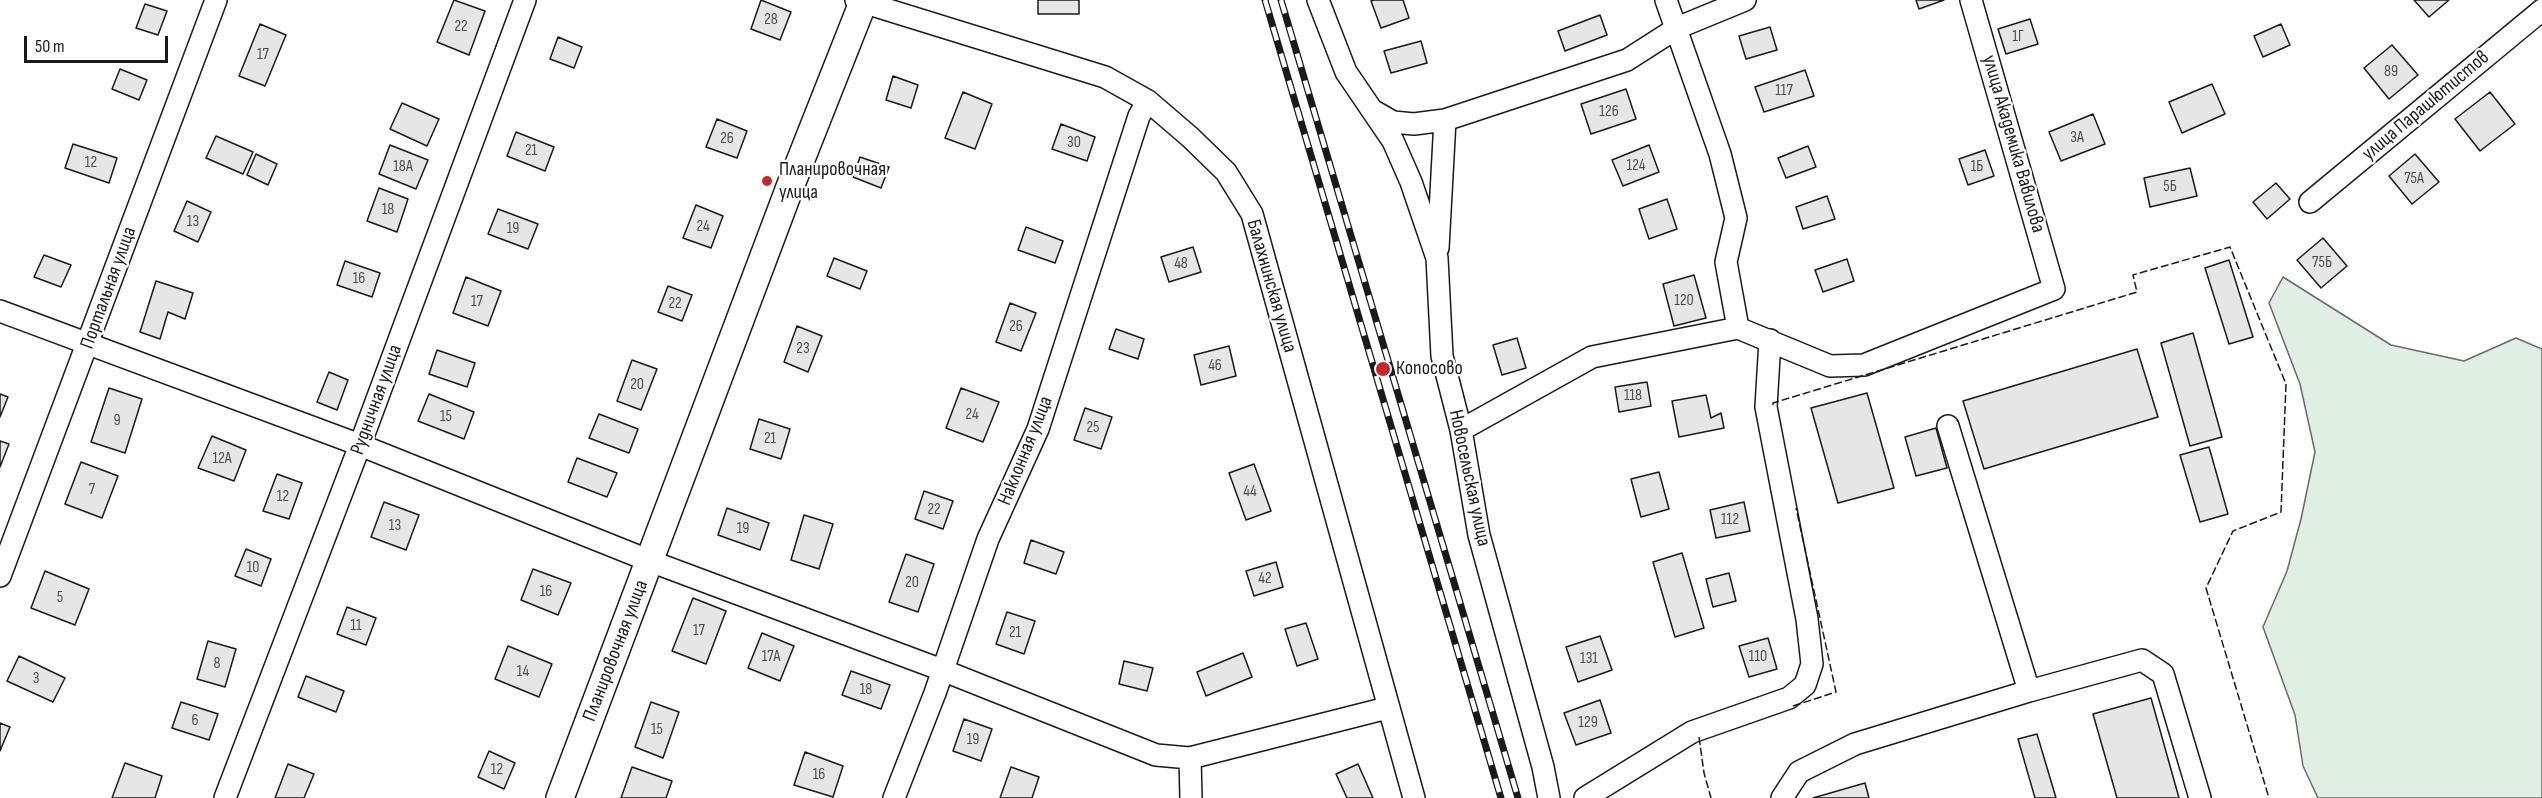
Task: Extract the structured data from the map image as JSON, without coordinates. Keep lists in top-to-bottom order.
{
  "streets": {
    "main road": ["Планировочная улица"],
    "street": [
      "улица Парашютистов",
      "улица Академика Вавилова",
      "Балахнинская улица",
      "Портальная улица",
      "Рудничная улица",
      "Наклонная улица",
      "Новосельская улица"
    ]
  },
  "crossings": [
    ["Балахнинская улица", "Наклонная улица"],
    ["Балахнинская улица", "Планировочная улица"]
  ],
  "places": ["Планировочная улица", "Копосово"],
  "house_numbers": [
    "28",
    "22",
    "1Г",
    "17",
    "89",
    "117",
    "126",
    "3А",
    "26",
    "30",
    "21",
    "12",
    "124",
    "18А",
    "1Б",
    "75А",
    "5Б",
    "18",
    "13",
    "24",
    "19",
    "75Б",
    "48",
    "16",
    "120",
    "17",
    "22",
    "26",
    "23",
    "46",
    "20",
    "118",
    "24",
    "15",
    "9",
    "25",
    "21",
    "12А",
    "7",
    "44",
    "12",
    "22",
    "112",
    "13",
    "19",
    "10",
    "42",
    "20",
    "16",
    "5",
    "11",
    "17",
    "21",
    "17А",
    "110",
    "131",
    "8",
    "14",
    "3",
    "18",
    "6",
    "129",
    "15",
    "19",
    "12",
    "16"
  ],
  "scale_bar": "50 m"
}
